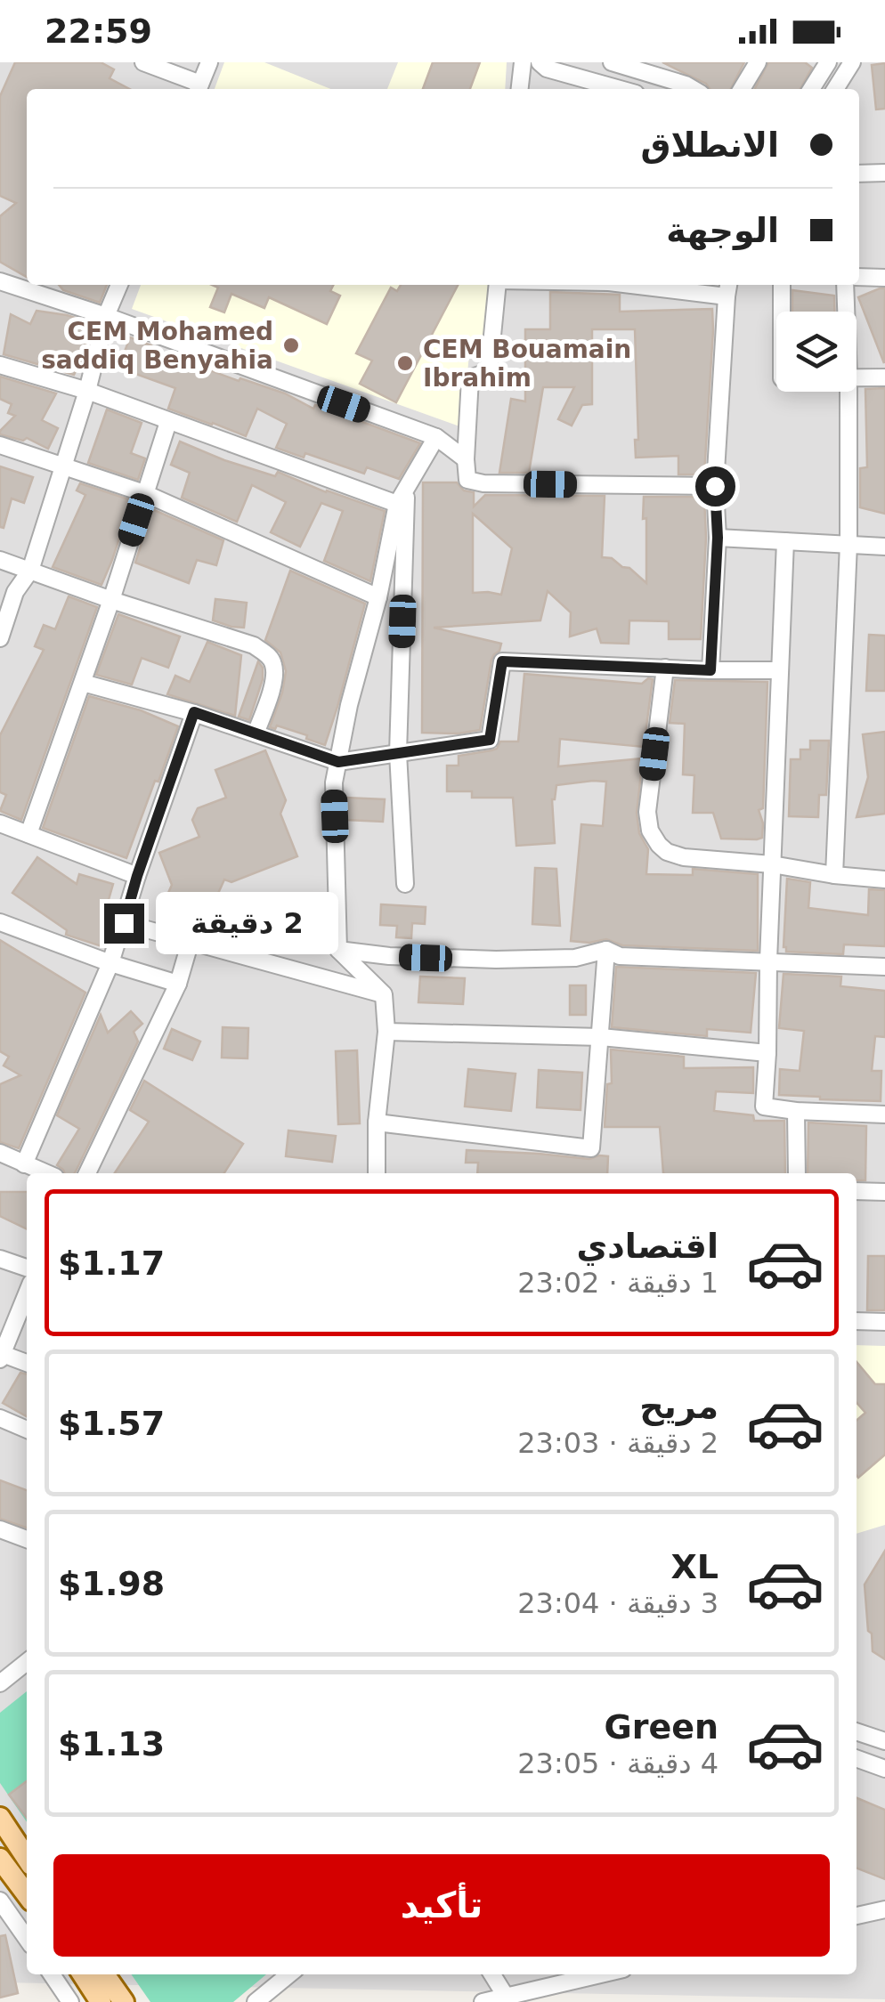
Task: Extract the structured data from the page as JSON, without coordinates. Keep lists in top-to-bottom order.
{
  "places": ["CEM Mohamed saddiq Benyahia", "CEM Bouamain Ibrahim"],
  "page": {
    "status": "22:59",
    "banner": ["الانطلاق", "الوجهة"],
    "bubble": "2 دقيقة",
    "list": [
      {
        "name": "اقتصادي",
        "note": "1 دقيقة · 23:02",
        "value": "$1.17"
      },
      {
        "name": "مريح",
        "note": "2 دقيقة · 23:03",
        "value": "$1.57"
      },
      {
        "name": "XL",
        "note": "3 دقيقة · 23:04",
        "value": "$1.98"
      },
      {
        "name": "Green",
        "note": "4 دقيقة · 23:05",
        "value": "$1.13"
      }
    ],
    "buttons": "تأكيد"
  }
}
